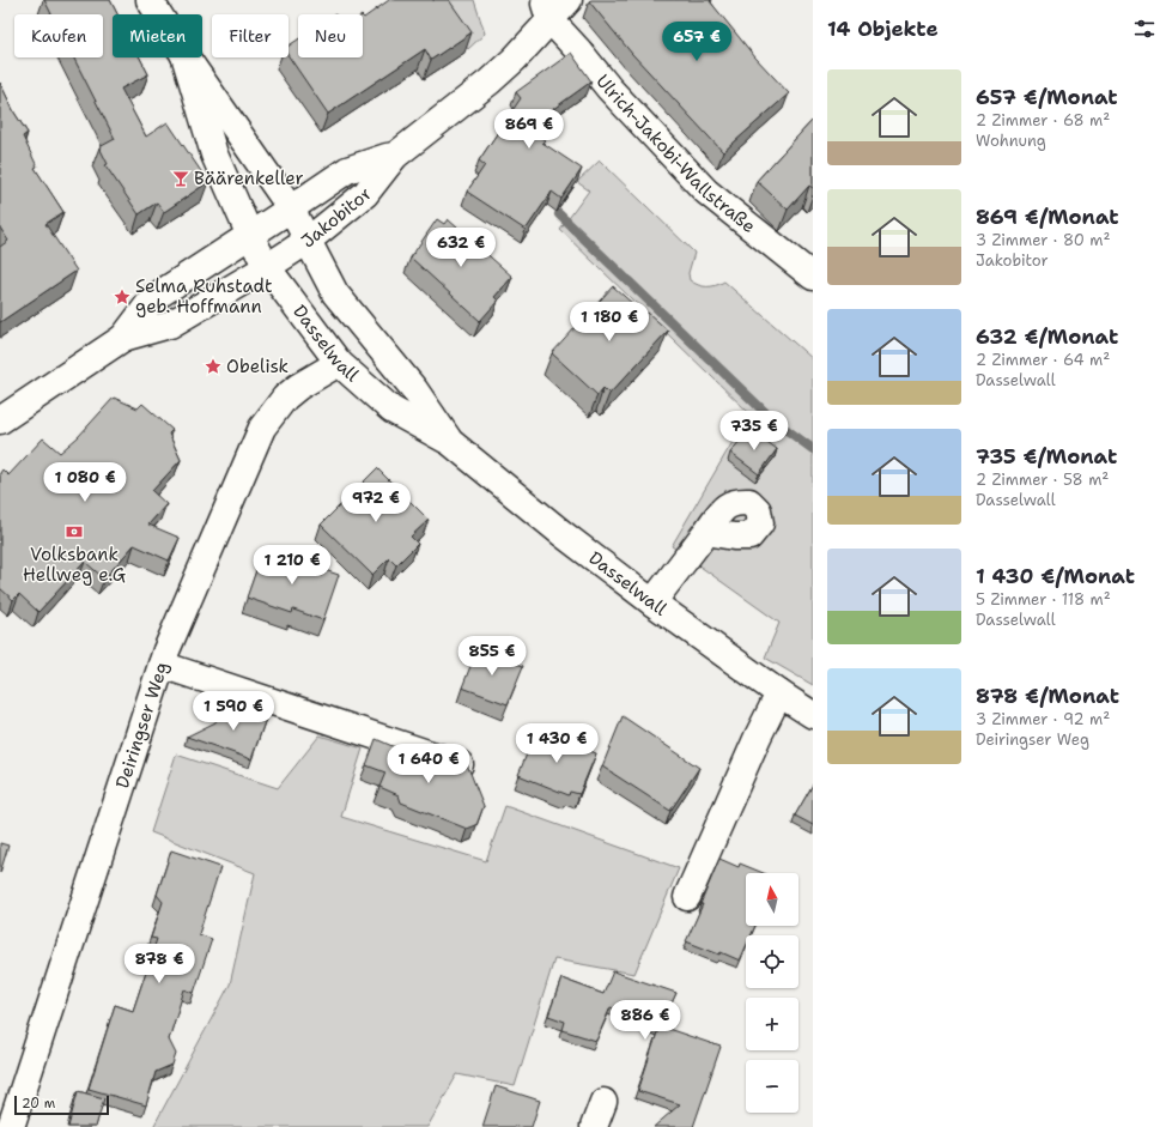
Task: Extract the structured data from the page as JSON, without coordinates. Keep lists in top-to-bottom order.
{
  "streets": {
    "street": [
      "Ulrich-Jakobi-Wallstraße",
      "Jakobitor",
      "Dasselwall",
      "Deiringser Weg"
    ]
  },
  "crossings": [
    ["Ulrich-Jakobi-Wallstraße", "Jakobitor"],
    ["Jakobitor", "Dasselwall"],
    ["Dasselwall", "Deiringser Weg"]
  ],
  "places": {
    "bar": ["Bäärenkeller"],
    "place": ["Selma Ruhstadt geb. Hoffmann", "Obelisk"],
    "bank": ["Volksbank Hellweg e.G"]
  },
  "scale_bar": "20 m",
  "north": "top",
  "page": {
    "heading": "14 Objekte",
    "chip": [
      "Kaufen",
      "Mieten",
      "Filter",
      "Neu"
    ],
    "price": [
      "657 €",
      "869 €",
      "632 €",
      "1 180 €",
      "735 €",
      "1 080 €",
      "972 €",
      "1 210 €",
      "855 €",
      "1 590 €",
      "1 430 €",
      "1 640 €",
      "878 €",
      "886 €"
    ],
    "list": [
      {
        "name": "657 €/Monat",
        "note": "2 Zimmer · 68 m² · Wohnung"
      },
      {
        "name": "869 €/Monat",
        "note": "3 Zimmer · 80 m² · Jakobitor"
      },
      {
        "name": "632 €/Monat",
        "note": "2 Zimmer · 64 m² · Dasselwall"
      },
      {
        "name": "735 €/Monat",
        "note": "2 Zimmer · 58 m² · Dasselwall"
      },
      {
        "name": "1 430 €/Monat",
        "note": "5 Zimmer · 118 m² · Dasselwall"
      },
      {
        "name": "878 €/Monat",
        "note": "3 Zimmer · 92 m² · Deiringser Weg"
      }
    ],
    "map_buttons": ["+", "−"],
    "scale": "20 m"
  }
}
